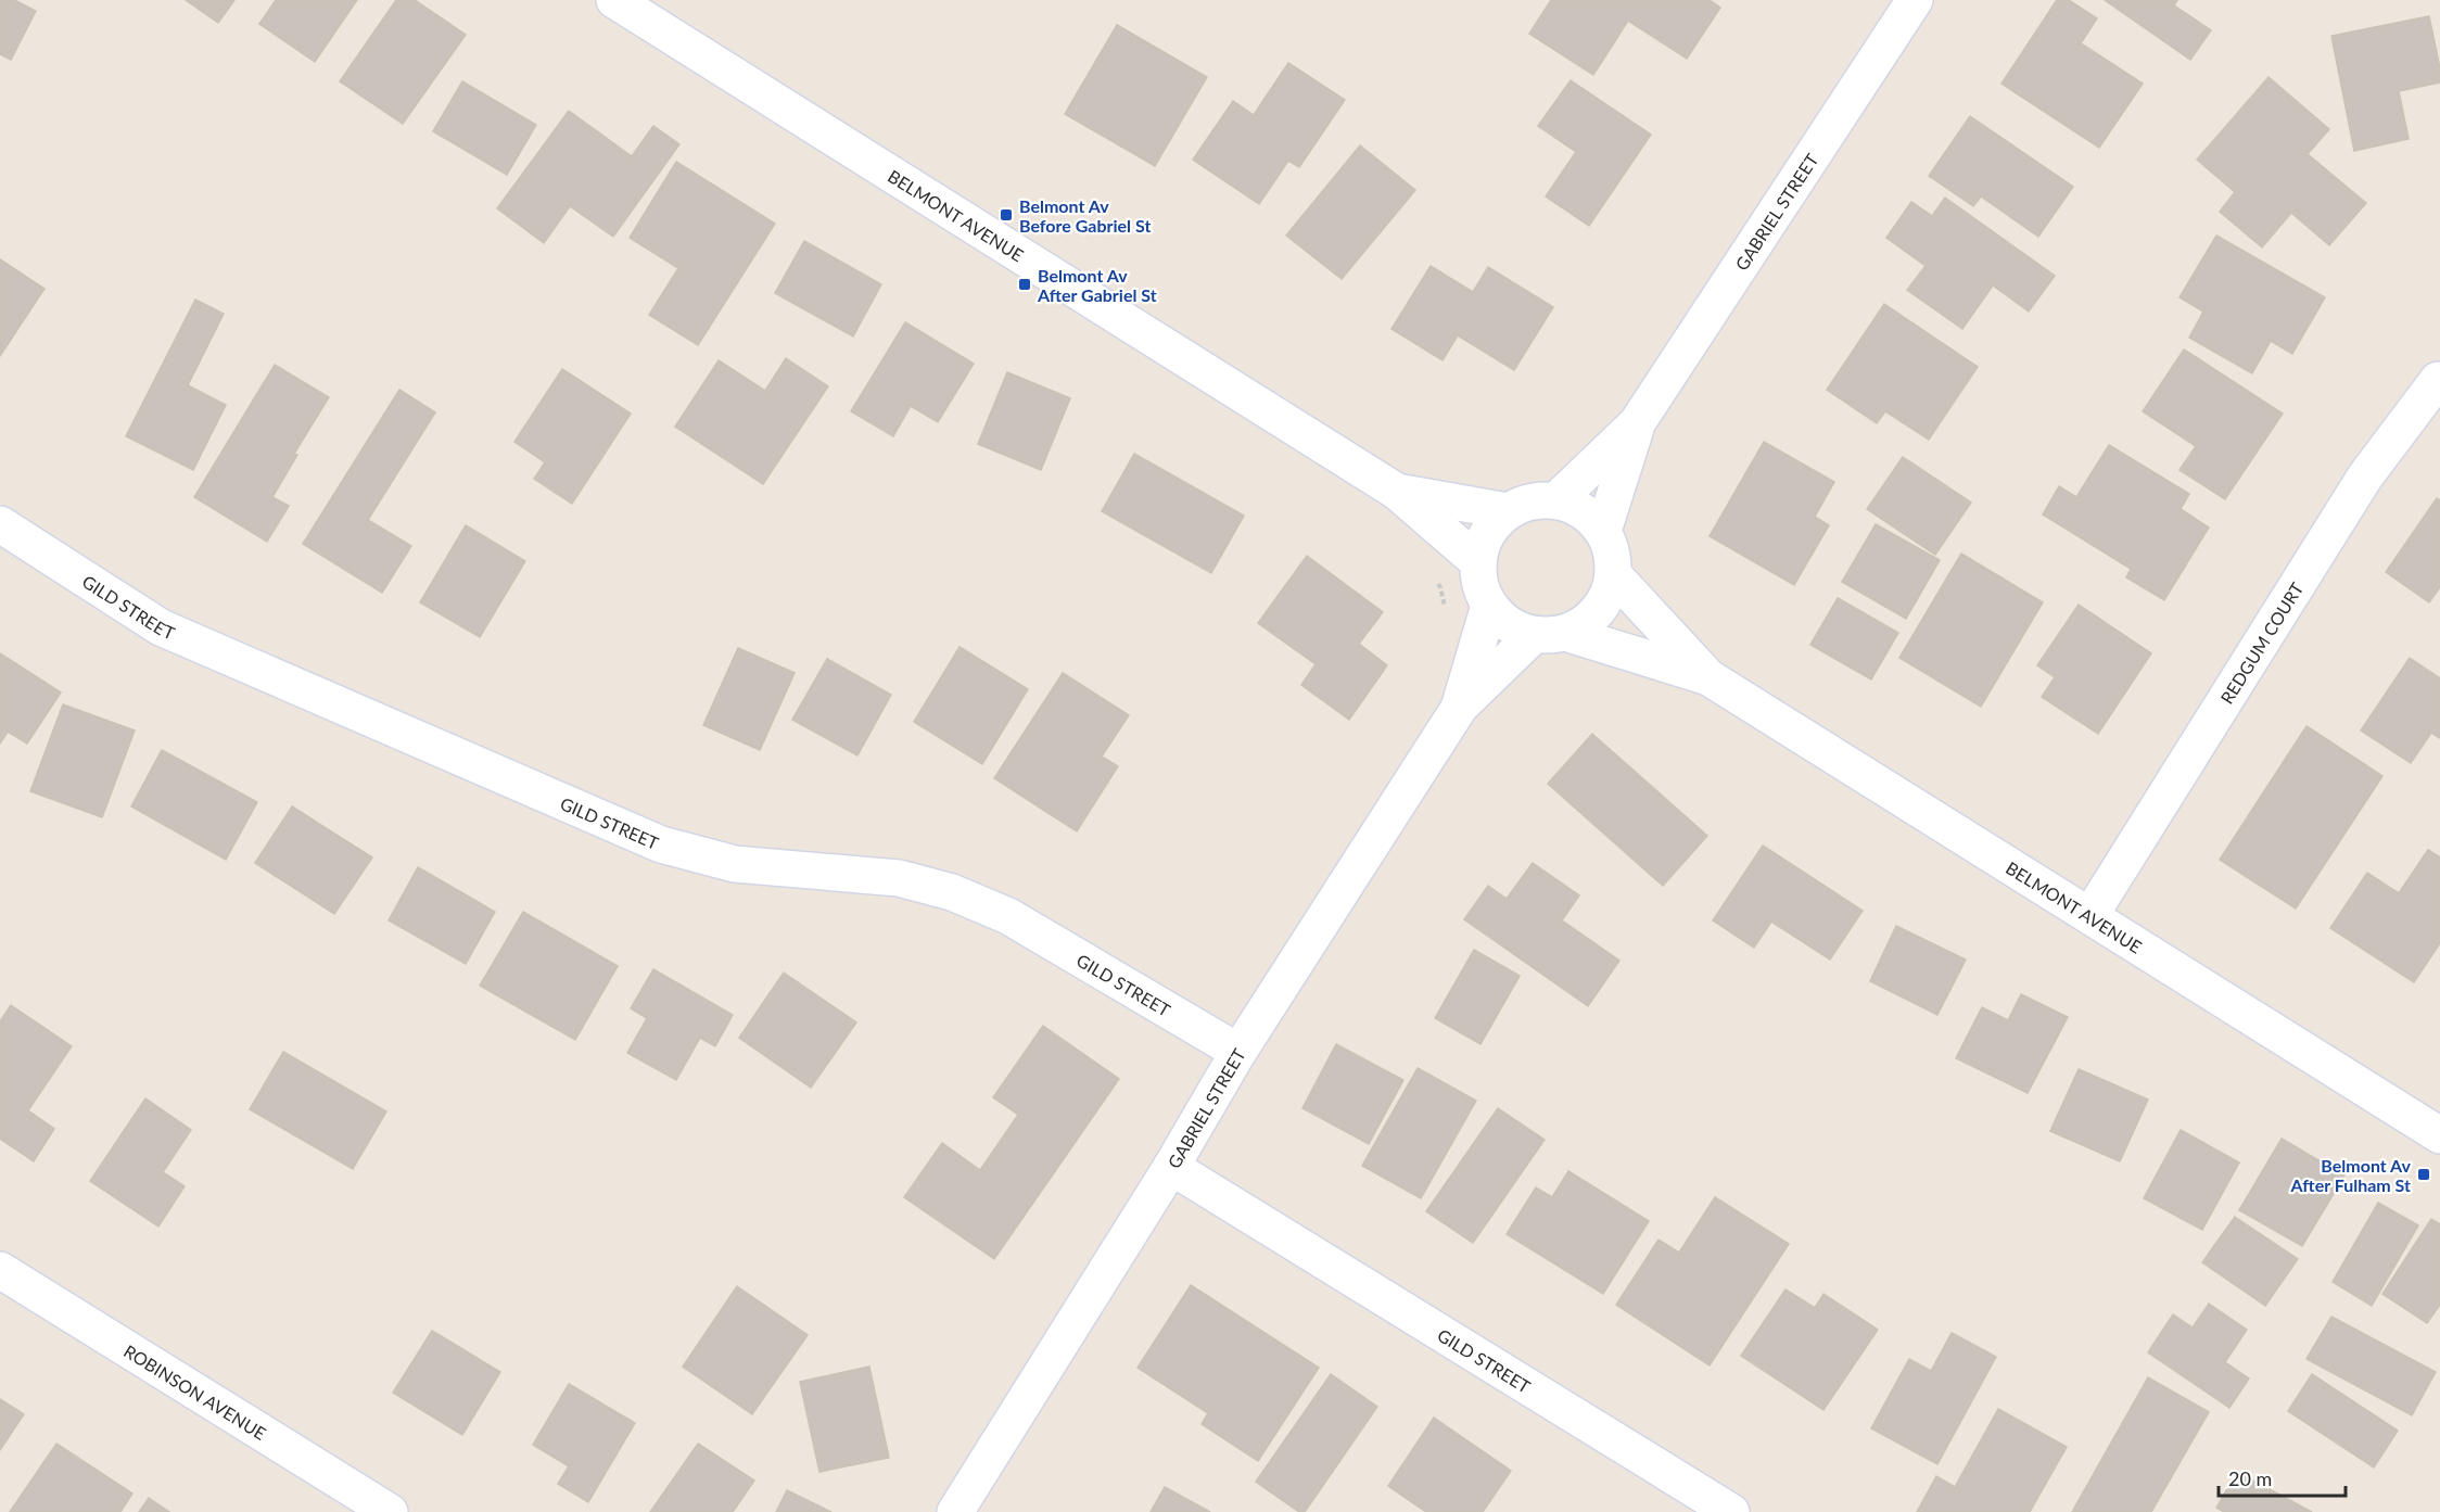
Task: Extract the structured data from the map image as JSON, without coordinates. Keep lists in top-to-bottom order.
{
  "streets": {
    "street": [
      "GABRIEL STREET",
      "BELMONT AVENUE",
      "GILD STREET",
      "REDGUM COURT",
      "ROBINSON AVENUE"
    ]
  },
  "crossings": [
    ["GABRIEL STREET", "BELMONT AVENUE"],
    ["GABRIEL STREET", "GILD STREET"],
    ["BELMONT AVENUE", "REDGUM COURT"]
  ],
  "places": {
    "transit": ["Belmont Av Before Gabriel St", "Belmont Av After Gabriel St", "Belmont Av After Fulham St"]
  },
  "scale_bar": "20 m"
}
